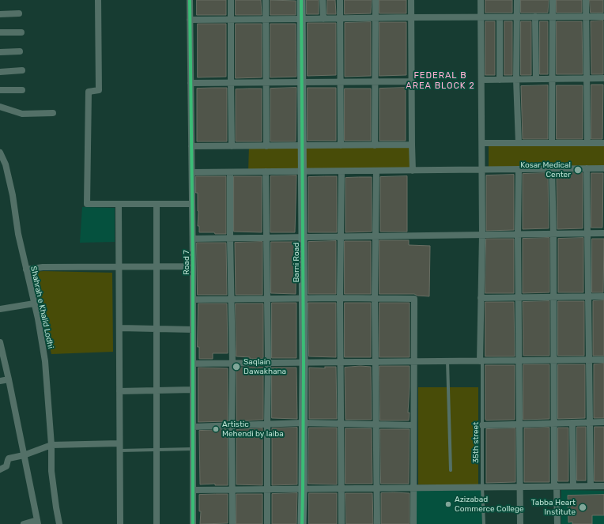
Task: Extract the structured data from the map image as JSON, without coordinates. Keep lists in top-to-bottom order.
{
  "streets": {
    "street": ["Road 7", "Barni Road", "Shahrah e Khalid Lodhi"],
    "lane": ["35th street"]
  },
  "districts": ["FEDERAL B AREA BLOCK 2"],
  "places": [
    "Kosar Medical Center",
    "Saqlain Dawakhana",
    "Artistic Mehendi by laiba",
    "Azizabad Commerce College",
    "Tabba Heart Institute"
  ]
}
